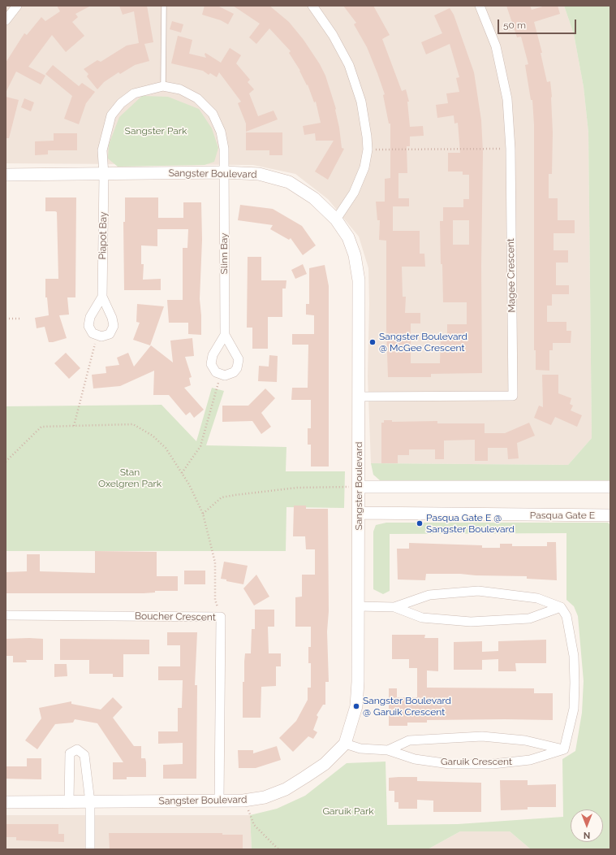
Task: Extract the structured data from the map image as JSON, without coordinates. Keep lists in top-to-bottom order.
{
  "streets": {
    "street": [
      "Sangster Boulevard",
      "Piapot Bay",
      "Slinn Bay",
      "Magee Crescent",
      "Pasqua Gate E",
      "Boucher Crescent",
      "Garuik Crescent"
    ]
  },
  "crossings": [
    ["Sangster Boulevard", "Piapot Bay"],
    ["Sangster Boulevard", "Slinn Bay"],
    ["Sangster Boulevard", "Magee Crescent"],
    ["Sangster Boulevard", "Pasqua Gate E"],
    ["Sangster Boulevard", "Boucher Crescent"],
    ["Sangster Boulevard", "Garuik Crescent"],
    ["Piapot Bay", "Slinn Bay"]
  ],
  "parks": ["Sangster Park", "Stan Oxelgren Park", "Garuik Park"],
  "places": ["Sangster Boulevard @ McGee Crescent", "Pasqua Gate E @ Sangster Boulevard", "Sangster Boulevard @ Garuik Crescent"],
  "scale_bar": "50 m",
  "north": "bottom"
}
